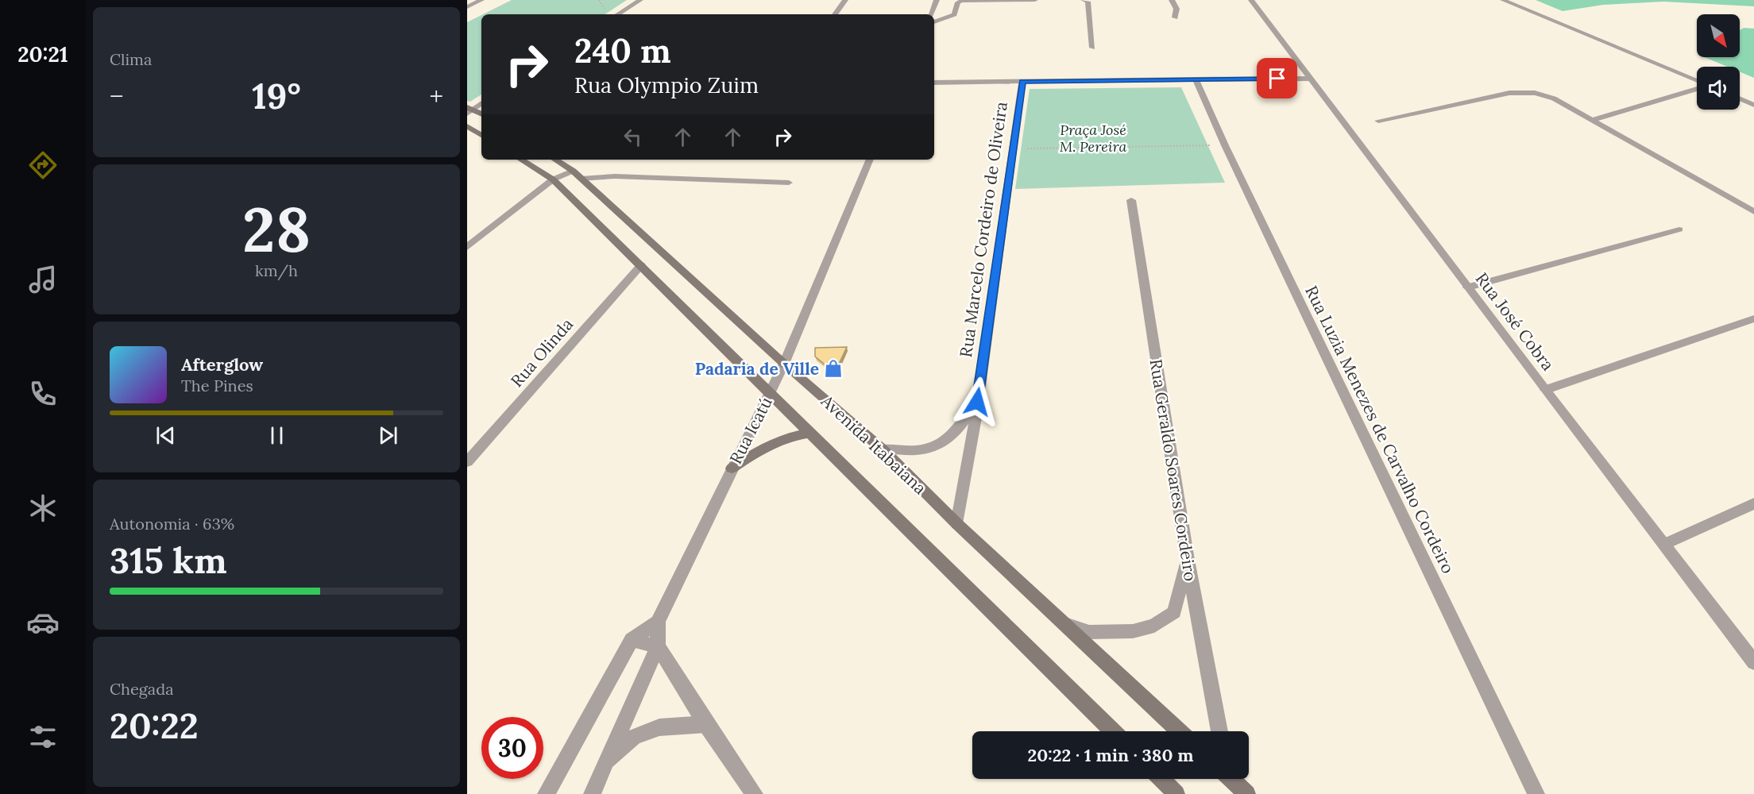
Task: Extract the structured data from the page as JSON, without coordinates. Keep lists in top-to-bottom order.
{
  "streets": {
    "main road": ["Avenida Itabaiana"],
    "street": [
      "Rua Marcelo Cordeiro de Oliveira",
      "Rua José Cobra",
      "Rua Olinda",
      "Rua Luzia Menezes de Carvalho Cordeiro",
      "Rua Icatú",
      "Rua Geraldo Soares Cordeiro"
    ]
  },
  "crossings": [
    ["Rua Marcelo Cordeiro de Oliveira", "Avenida Itabaiana"],
    ["Rua Olinda", "Avenida Itabaiana"],
    ["Rua Icatú", "Avenida Itabaiana"]
  ],
  "parks": ["Praça José M. Pereira"],
  "places": {
    "shop": ["Padaria de Ville"]
  },
  "north": "bottom right",
  "page": {
    "tabs": "20:21",
    "tile": [
      "Clima",
      ["28", "km/h"],
      ["Autonomia · 63%", "315 km"],
      ["Chegada", "20:22"]
    ],
    "turn": ["240 m", "Rua Olympio Zuim"],
    "heat": ["−", "19°", "+"],
    "song": ["Afterglow", "The Pines"],
    "limit": "30",
    "trip": "20:22 · 1 min · 380 m"
  }
}
